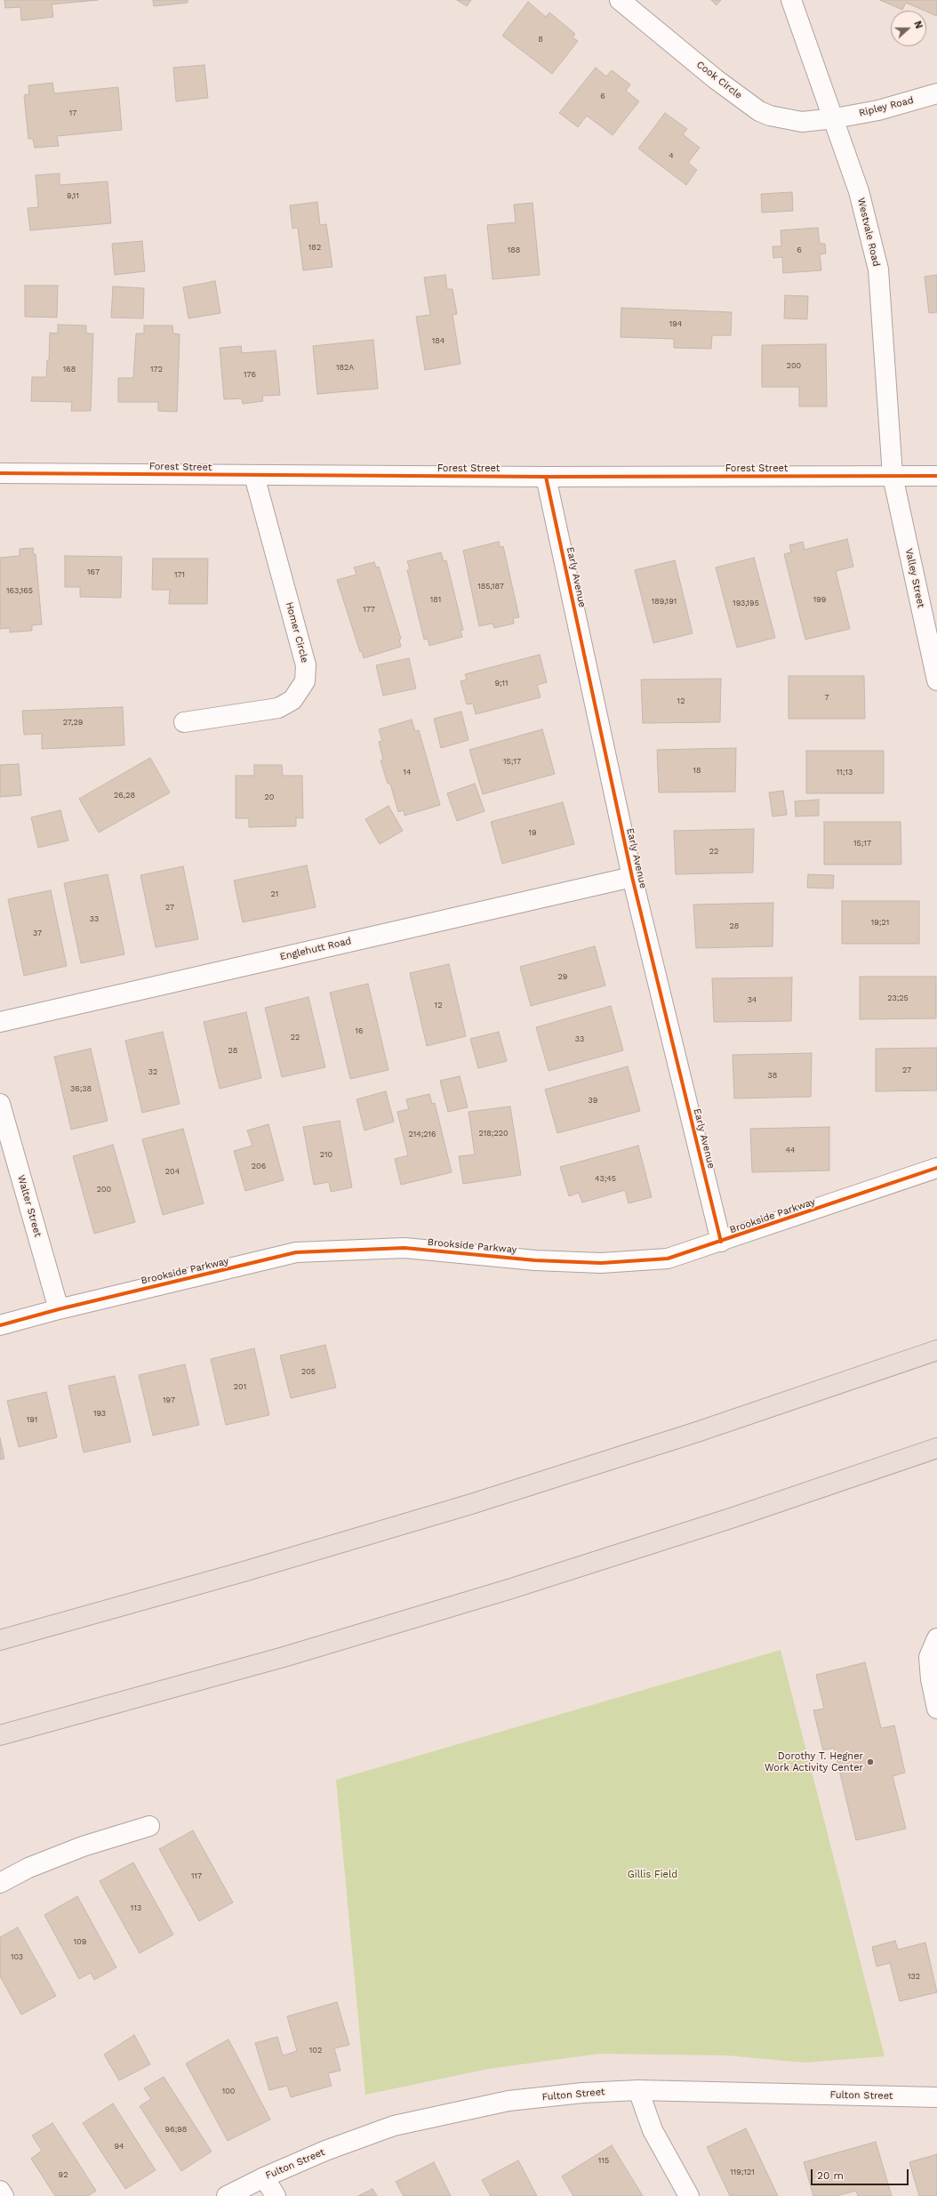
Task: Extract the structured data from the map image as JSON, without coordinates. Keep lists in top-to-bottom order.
{
  "streets": {
    "street": [
      "Cook Circle",
      "Ripley Road",
      "Westvale Road",
      "Forest Street",
      "Early Avenue",
      "Valley Street",
      "Homer Circle",
      "Englehutt Road",
      "Walter Street",
      "Brookside Parkway",
      "Fulton Street"
    ]
  },
  "crossings": [
    ["Cook Circle", "Ripley Road"],
    ["Cook Circle", "Westvale Road"],
    ["Ripley Road", "Westvale Road"],
    ["Westvale Road", "Forest Street"],
    ["Westvale Road", "Valley Street"],
    ["Forest Street", "Early Avenue"],
    ["Forest Street", "Valley Street"],
    ["Forest Street", "Homer Circle"],
    ["Early Avenue", "Englehutt Road"],
    ["Early Avenue", "Brookside Parkway"],
    ["Walter Street", "Brookside Parkway"]
  ],
  "parks": ["Gillis Field"],
  "places": ["Dorothy T. Hegner Work Activity Center"],
  "house_numbers": [
    "8",
    "6",
    "17",
    "4",
    "9,11",
    "182",
    "188",
    "6",
    "194",
    "184",
    "200",
    "182A",
    "168",
    "172",
    "176",
    "167",
    "171",
    "185,187",
    "163,165",
    "181",
    "199",
    "189,191",
    "193,195",
    "177",
    "9;11",
    "7",
    "12",
    "27,29",
    "15;17",
    "18",
    "14",
    "11;13",
    "26,28",
    "20",
    "19",
    "15;17",
    "22",
    "21",
    "27",
    "33",
    "19;21",
    "28",
    "37",
    "29",
    "23;25",
    "34",
    "12",
    "16",
    "22",
    "33",
    "28",
    "27",
    "32",
    "38",
    "36;38",
    "39",
    "218;220",
    "214;216",
    "44",
    "210",
    "206",
    "204",
    "43;45",
    "200",
    "205",
    "201",
    "197",
    "193",
    "191",
    "117",
    "113",
    "109",
    "103",
    "132",
    "102",
    "100",
    "96;98",
    "94",
    "115",
    "119;121",
    "92"
  ],
  "scale_bar": "20 m",
  "north": "right"
}
